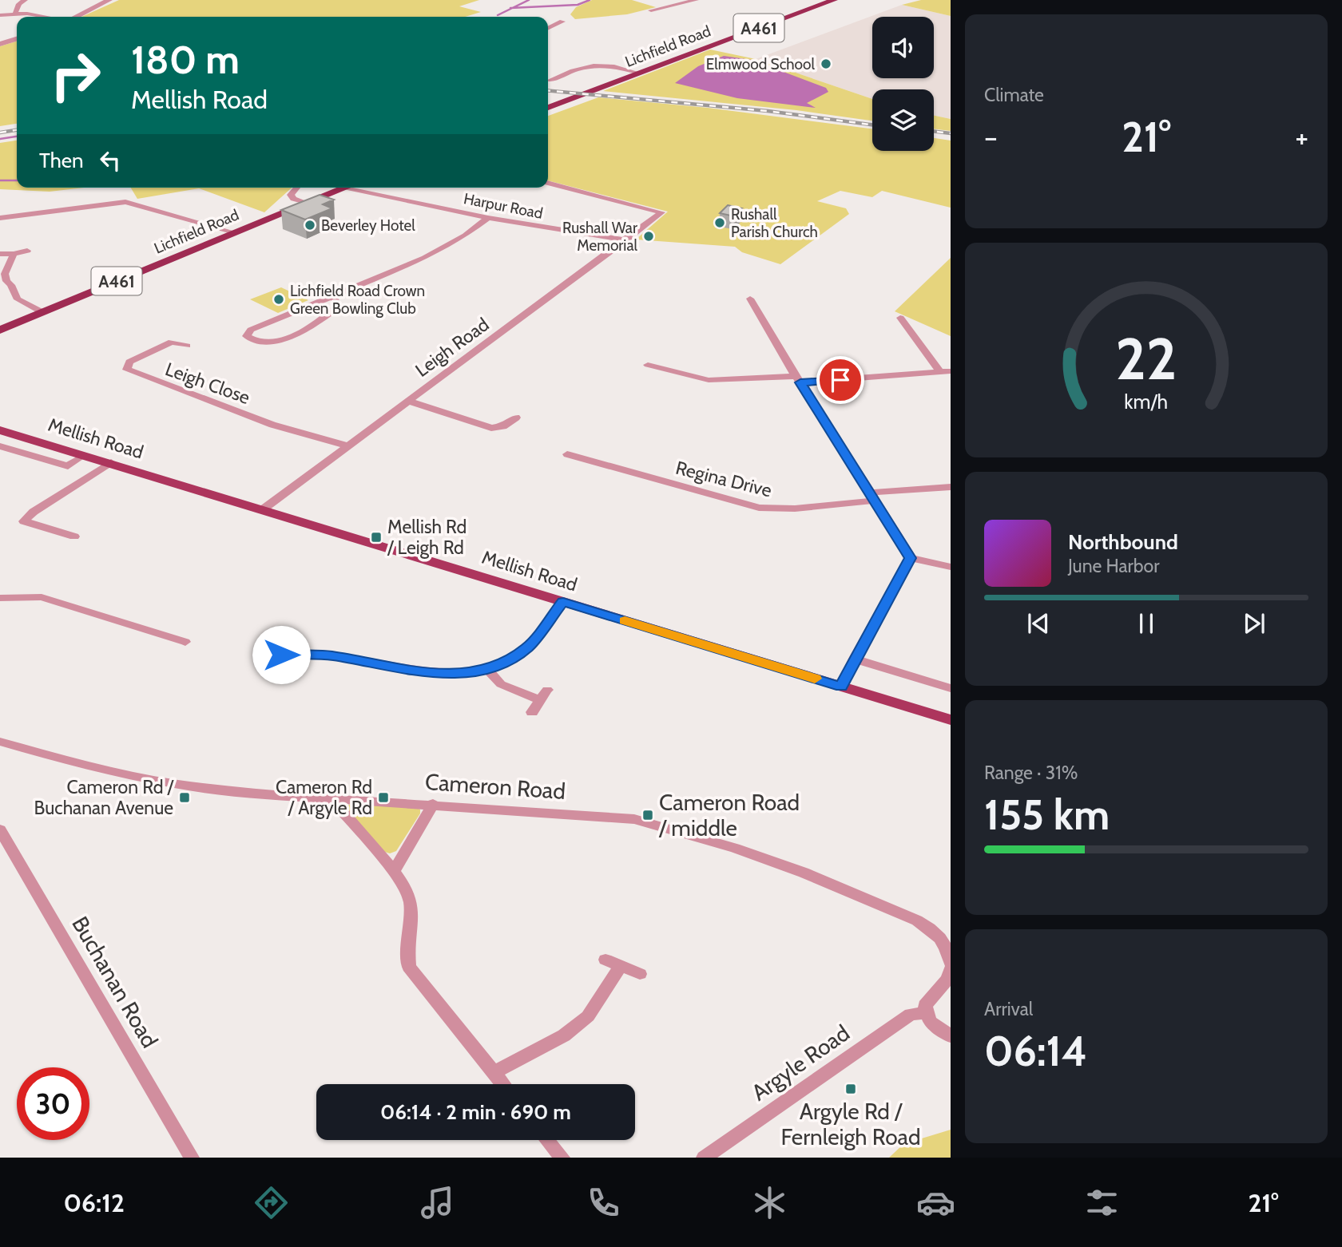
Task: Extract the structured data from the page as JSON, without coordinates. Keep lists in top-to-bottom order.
{
  "streets": {
    "highway": ["A461", "Lichfield Road"],
    "main road": ["Mellish Road"],
    "street": [
      "Harpur Road",
      "Leigh Road",
      "Leigh Close",
      "Regina Drive",
      "Cameron Road",
      "Buchanan Road",
      "Argyle Road"
    ]
  },
  "crossings": [
    ["Harpur Road", "Leigh Road"],
    ["Leigh Road", "Leigh Close"],
    ["Leigh Road", "Mellish Road"]
  ],
  "places": {
    "other": [
      "Elmwood School",
      "Rushall Parish Church",
      "Beverley Hotel",
      "Rushall War Memorial",
      "Lichfield Road Crown Green Bowling Club"
    ],
    "transit": [
      "Mellish Rd / Leigh Rd",
      "Cameron Rd / Buchanan Avenue",
      "Cameron Rd / Argyle Rd",
      "Cameron Road / middle",
      "Argyle Rd / Fernleigh Road"
    ]
  },
  "page": {
    "tile": [
      "Climate",
      ["Range · 31%", "155 km"],
      ["Arrival", "06:14"]
    ],
    "turn": ["180 m", "Mellish Road"],
    "heat": ["−", "21°", "+"],
    "then": "Then",
    "song": ["Northbound", "June Harbor"],
    "limit": "30",
    "trip": "06:14 · 2 min · 690 m",
    "tabs": ["06:12", "21°"],
    "gauge": ["22", "km/h"]
  }
}
